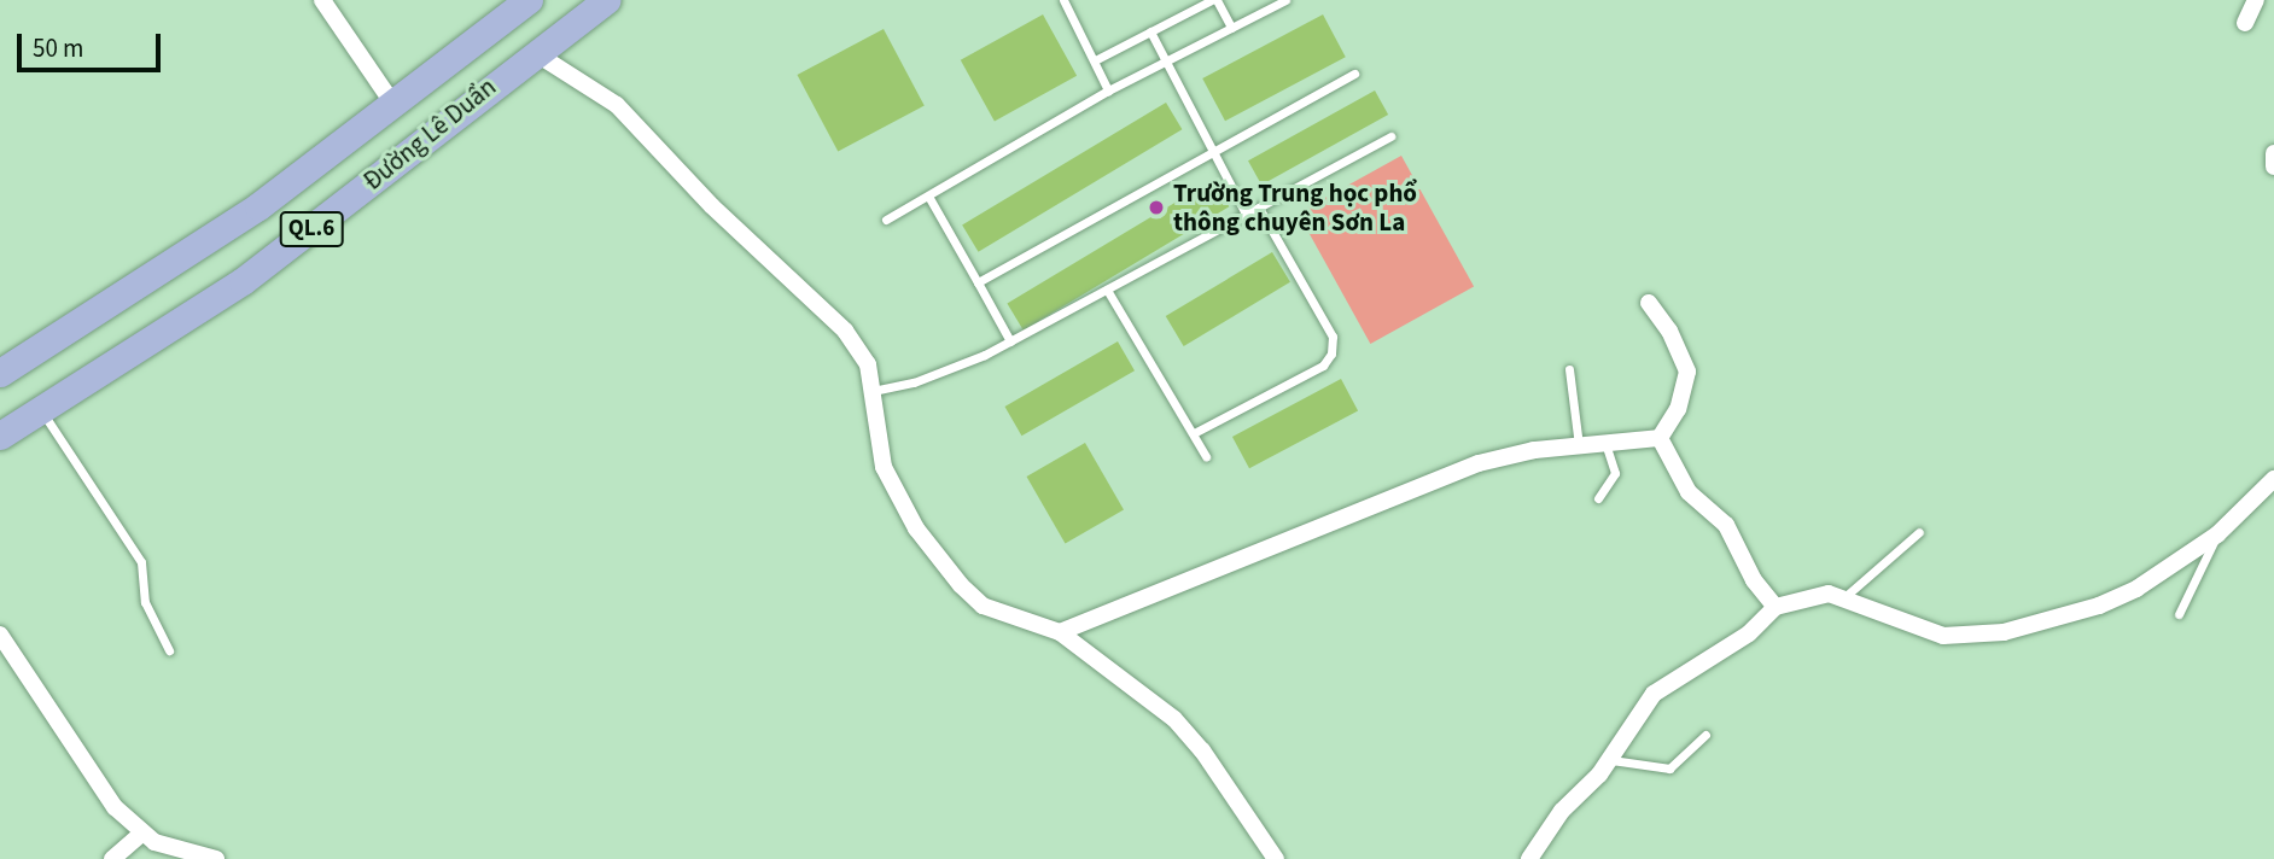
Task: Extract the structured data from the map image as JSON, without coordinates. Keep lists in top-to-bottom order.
{
  "streets": {
    "main road": ["Đường Lê Duẩn", "QL.6"]
  },
  "places": ["Trường Trung học phổ thông chuyên Sơn La"],
  "scale_bar": "50 m"
}
